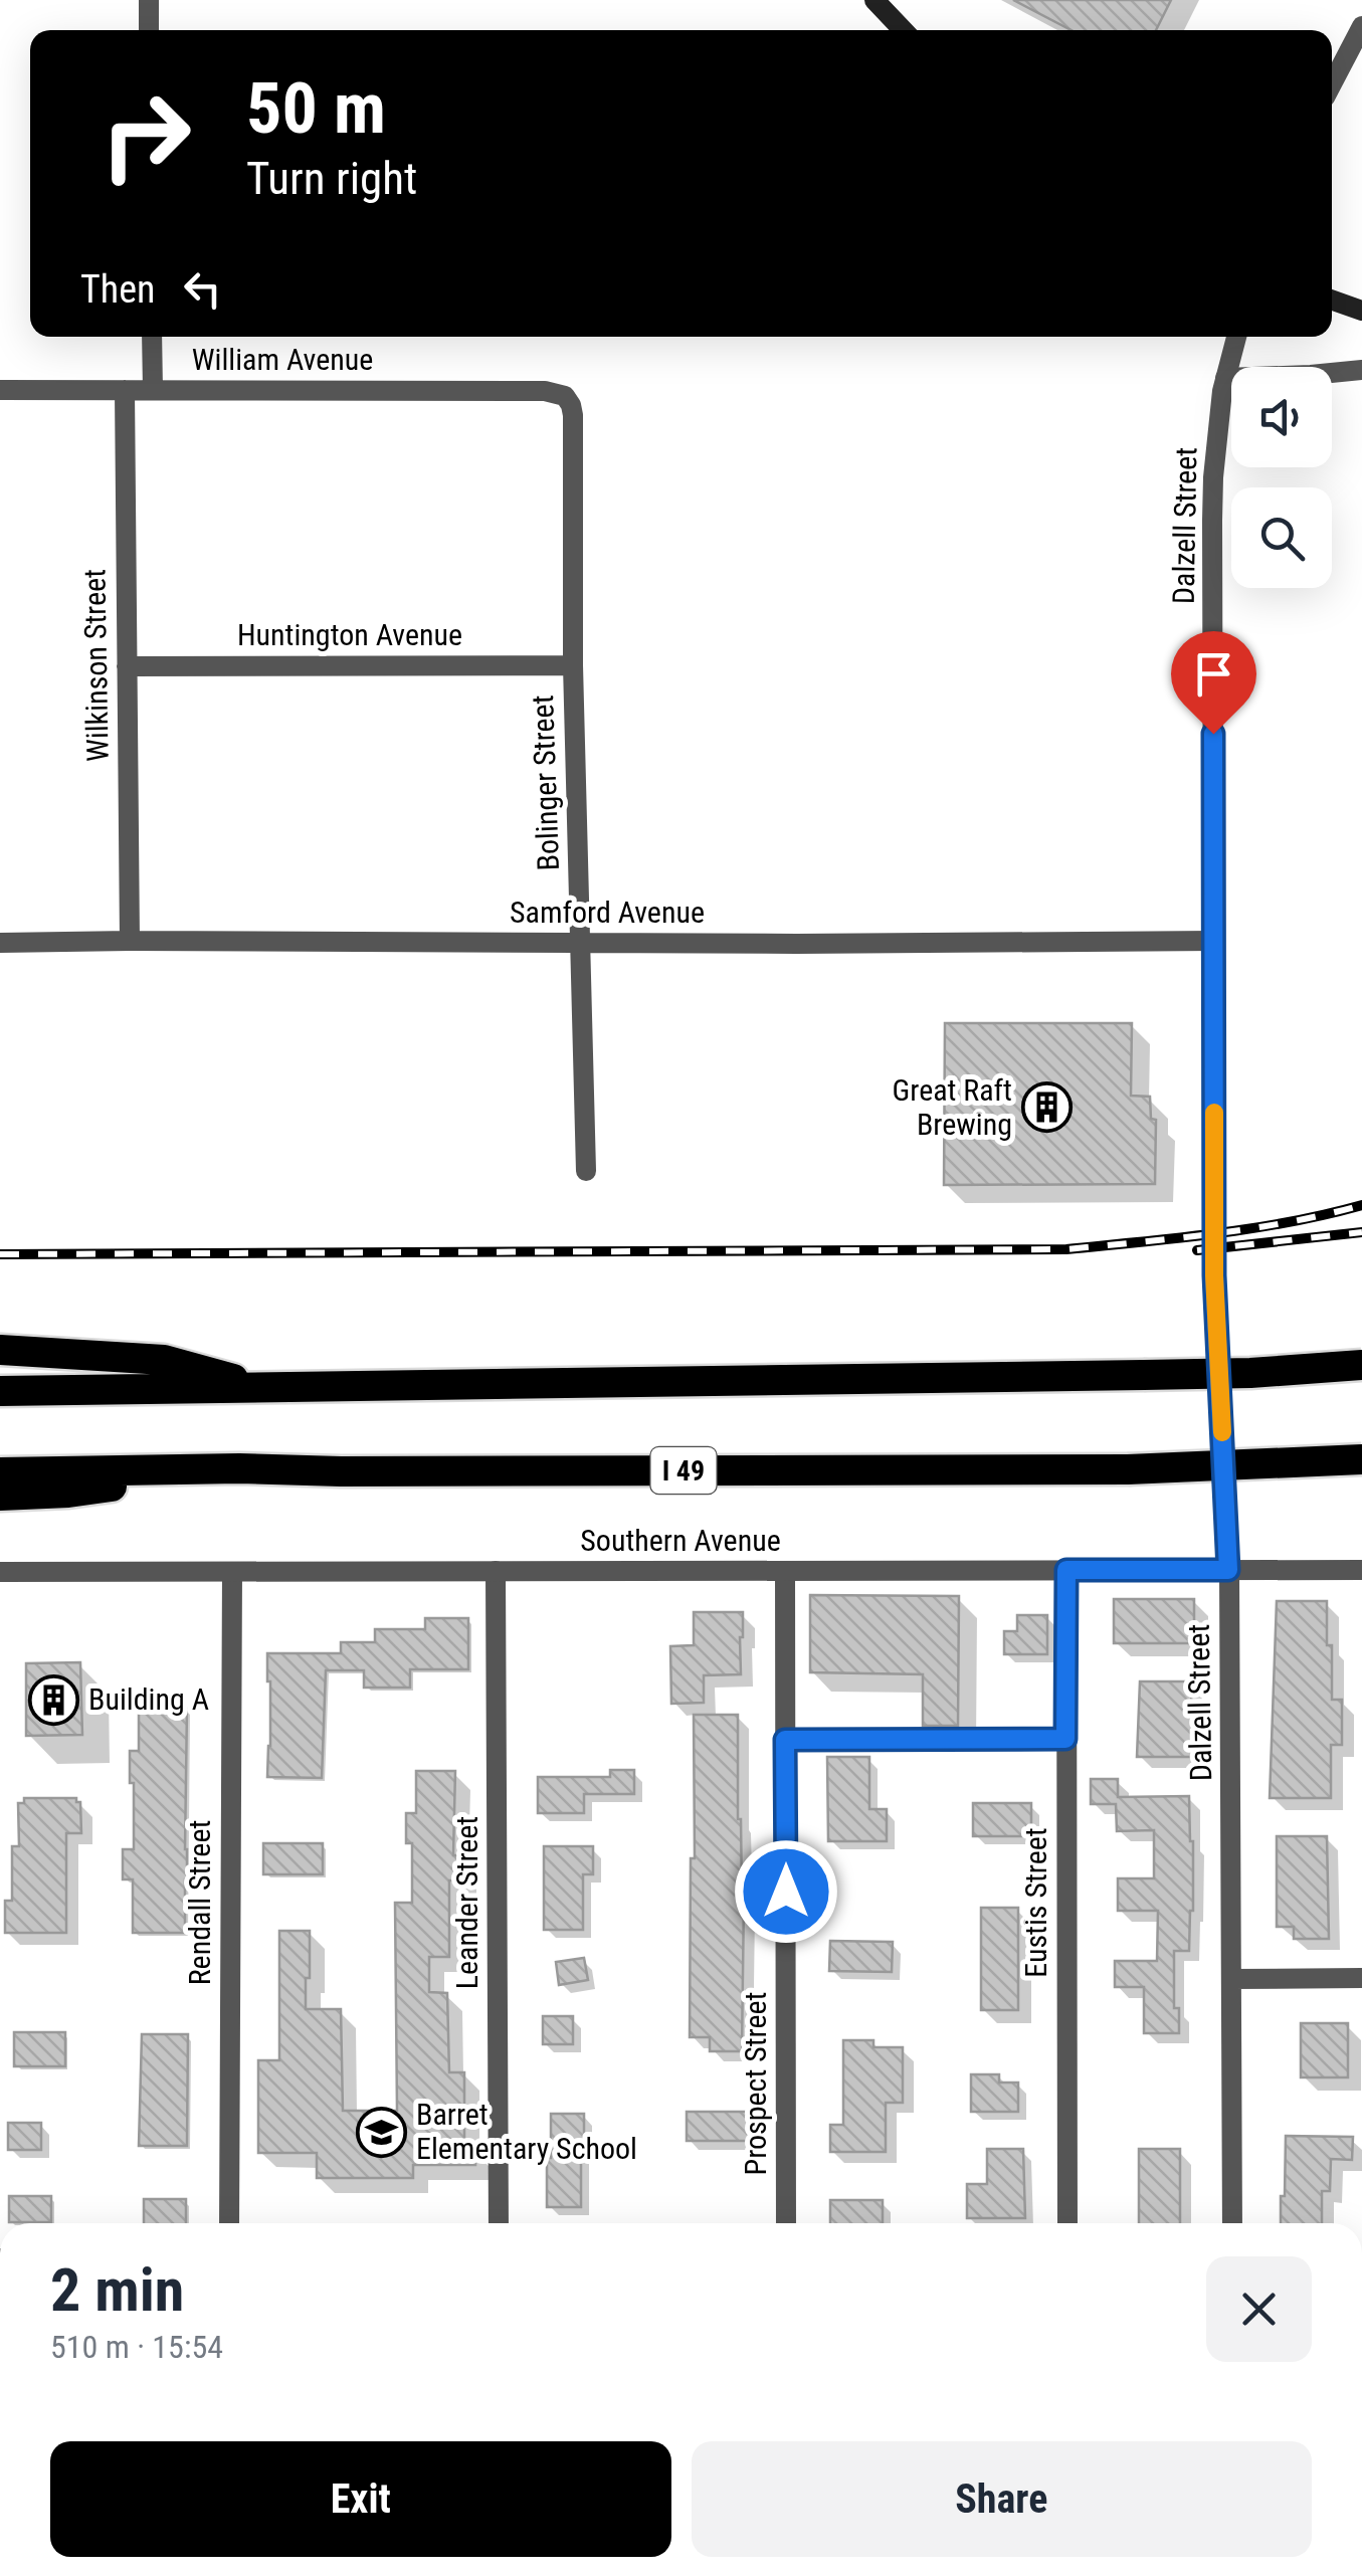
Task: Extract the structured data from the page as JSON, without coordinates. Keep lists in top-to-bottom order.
{
  "streets": {
    "highway": ["I 49"],
    "street": [
      "William Avenue",
      "Dalzell Street",
      "Huntington Avenue",
      "Wilkinson Street",
      "Bolinger Street",
      "Samford Avenue",
      "Southern Avenue",
      "Rendall Street",
      "Leander Street",
      "Eustis Street",
      "Prospect Street"
    ]
  },
  "crossings": [
    ["William Avenue", "Wilkinson Street"],
    ["William Avenue", "Bolinger Street"],
    ["Dalzell Street", "Samford Avenue"],
    ["Dalzell Street", "Southern Avenue"],
    ["Huntington Avenue", "Wilkinson Street"],
    ["Huntington Avenue", "Bolinger Street"],
    ["Wilkinson Street", "Samford Avenue"],
    ["Bolinger Street", "Samford Avenue"],
    ["Southern Avenue", "Rendall Street"],
    ["Southern Avenue", "Leander Street"],
    ["Southern Avenue", "Eustis Street"],
    ["Southern Avenue", "Prospect Street"]
  ],
  "places": {
    "building": ["Great Raft Brewing", "Building A"],
    "school or university": ["Barret Elementary School"]
  },
  "page": {
    "turn": ["50 m", "Turn right"],
    "then": "Then",
    "heading": ["2 min", "510 m · 15:54"],
    "buttons": ["Exit", "Share"]
  }
}
